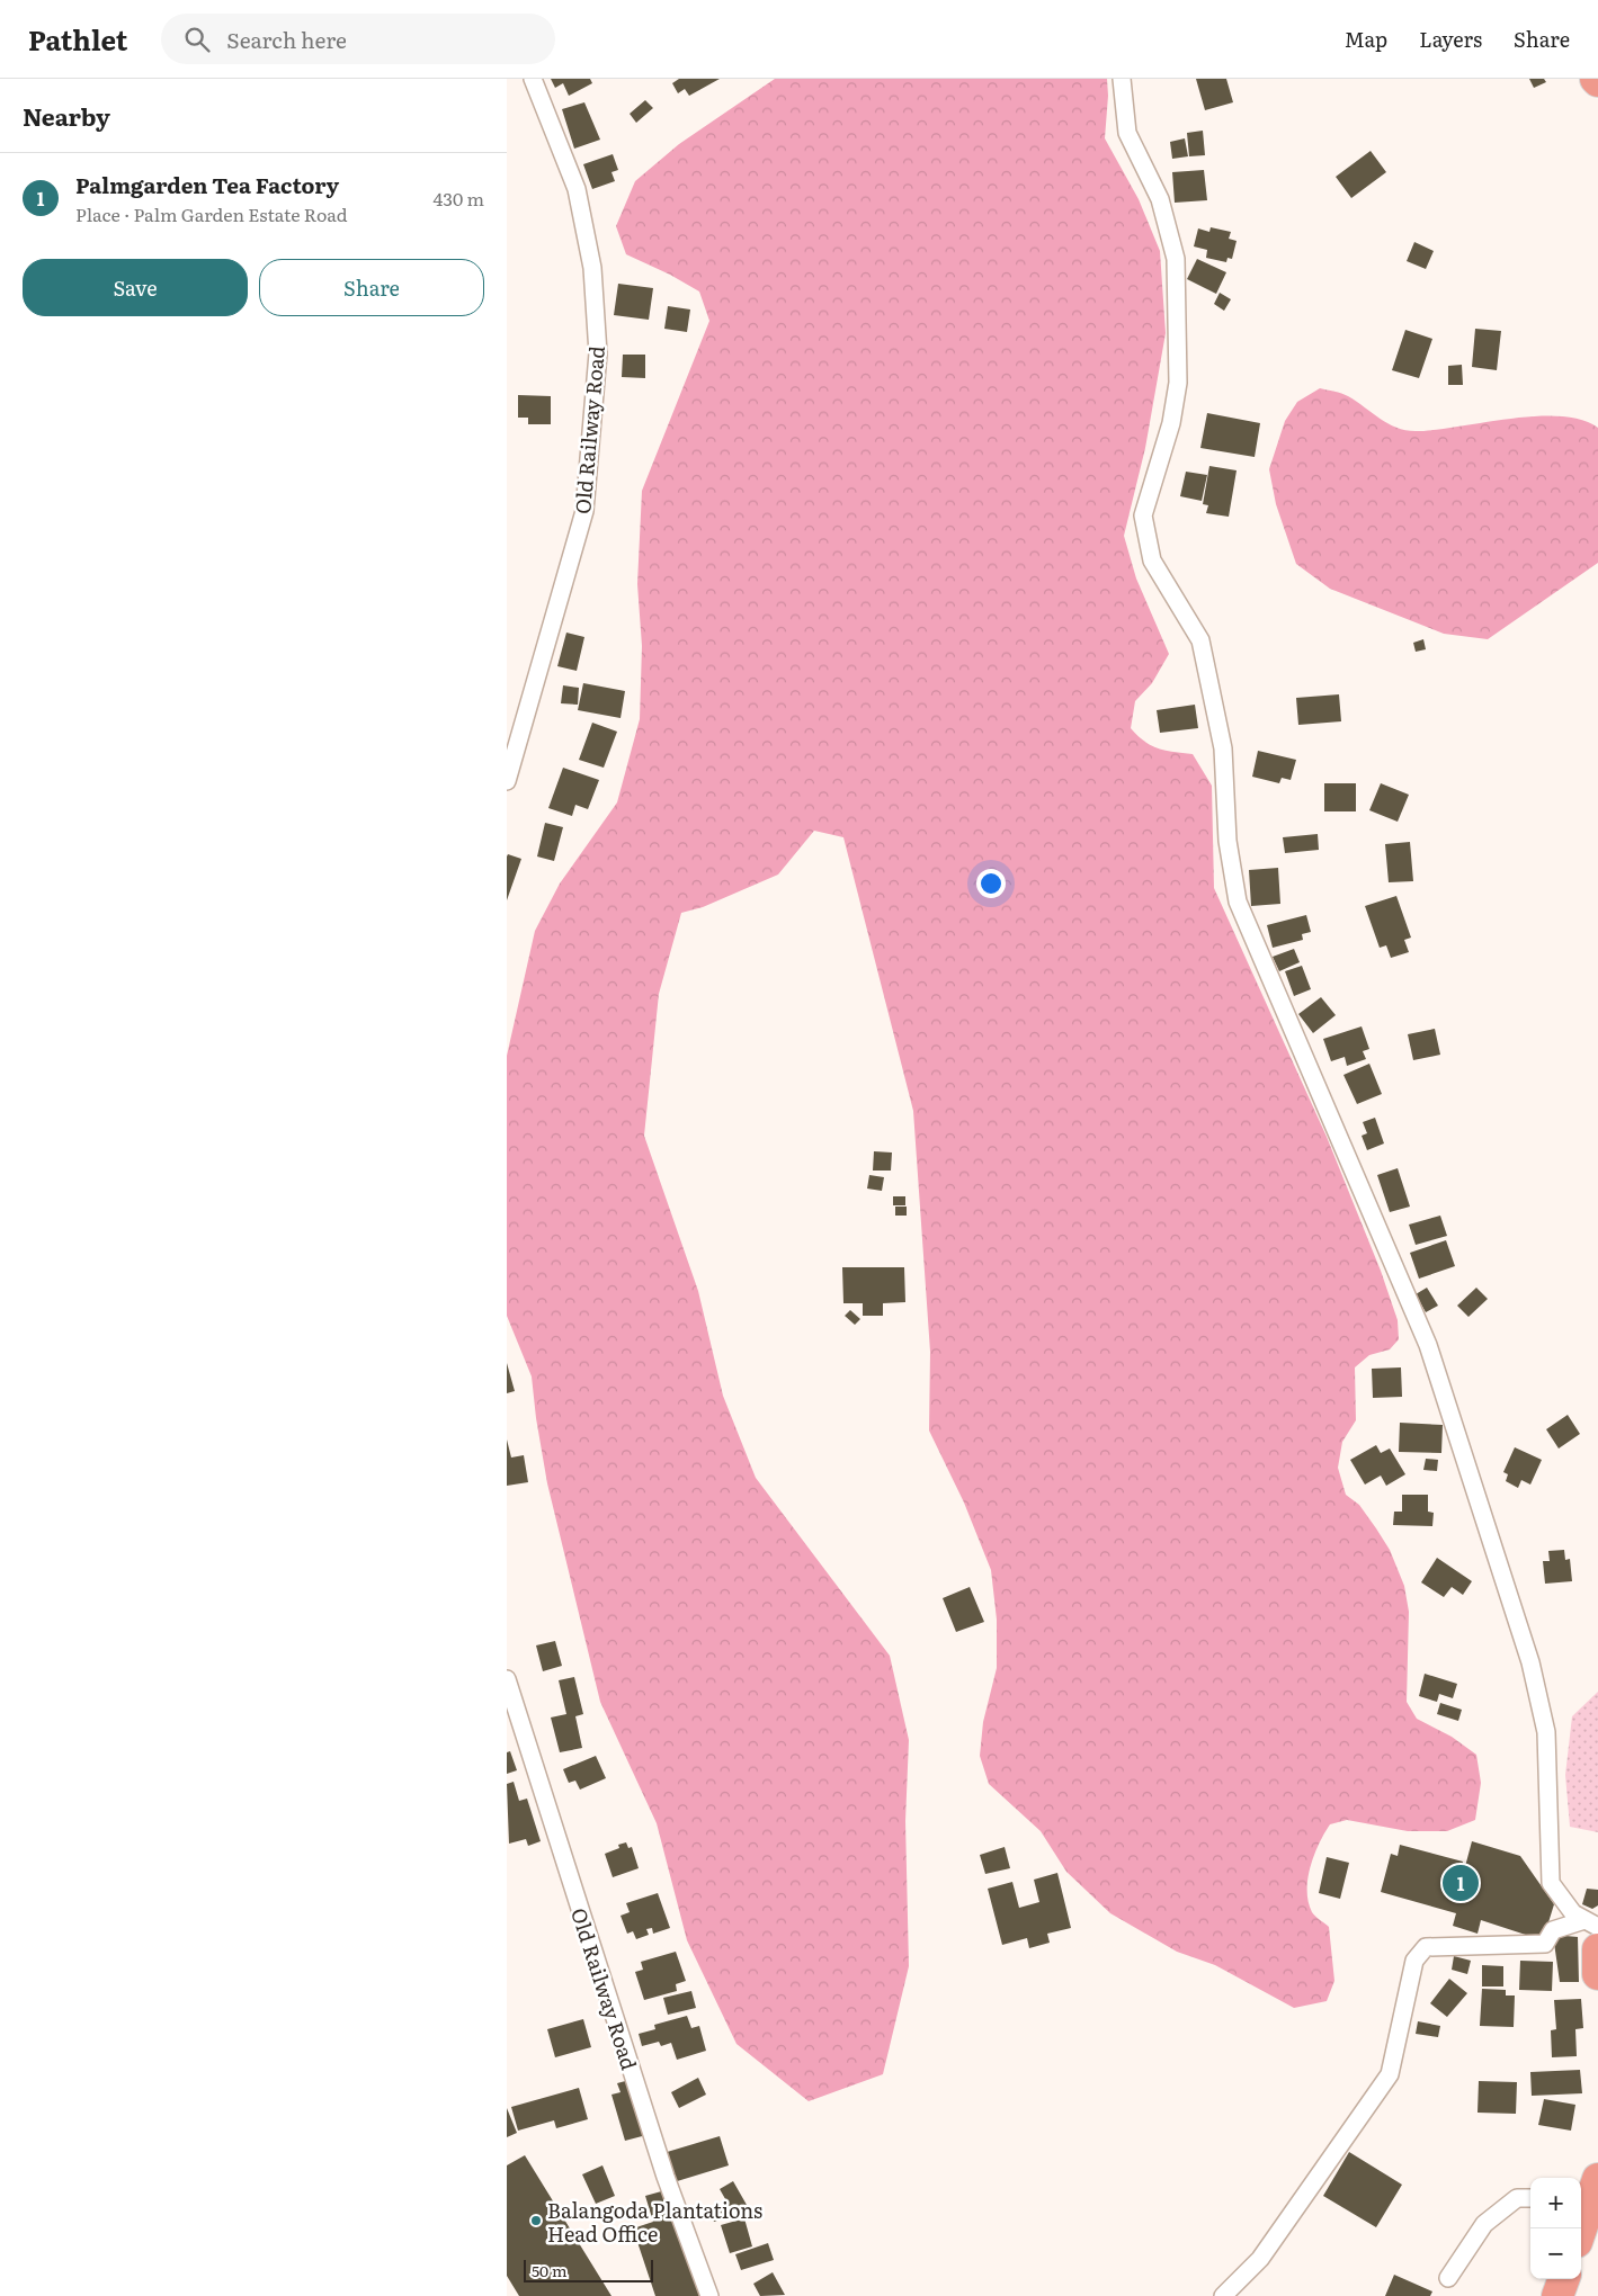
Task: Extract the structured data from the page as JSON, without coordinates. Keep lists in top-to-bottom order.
{
  "streets": {
    "street": ["Old Railway Road"]
  },
  "places": ["Balangoda Plantations Head Office"],
  "scale_bar": "50 m",
  "page": {
    "header": "Pathlet",
    "search": "Search here",
    "nav": ["Map", "Layers", "Share"],
    "heading": "Nearby",
    "list": [
      {
        "mark": "1",
        "name": "Palmgarden Tea Factory",
        "note": "Place · Palm Garden Estate Road",
        "value": "430 m"
      }
    ],
    "buttons": ["Save", "Share"],
    "pins": "1",
    "map_buttons": ["+", "−"],
    "scale": "50 m"
  }
}
